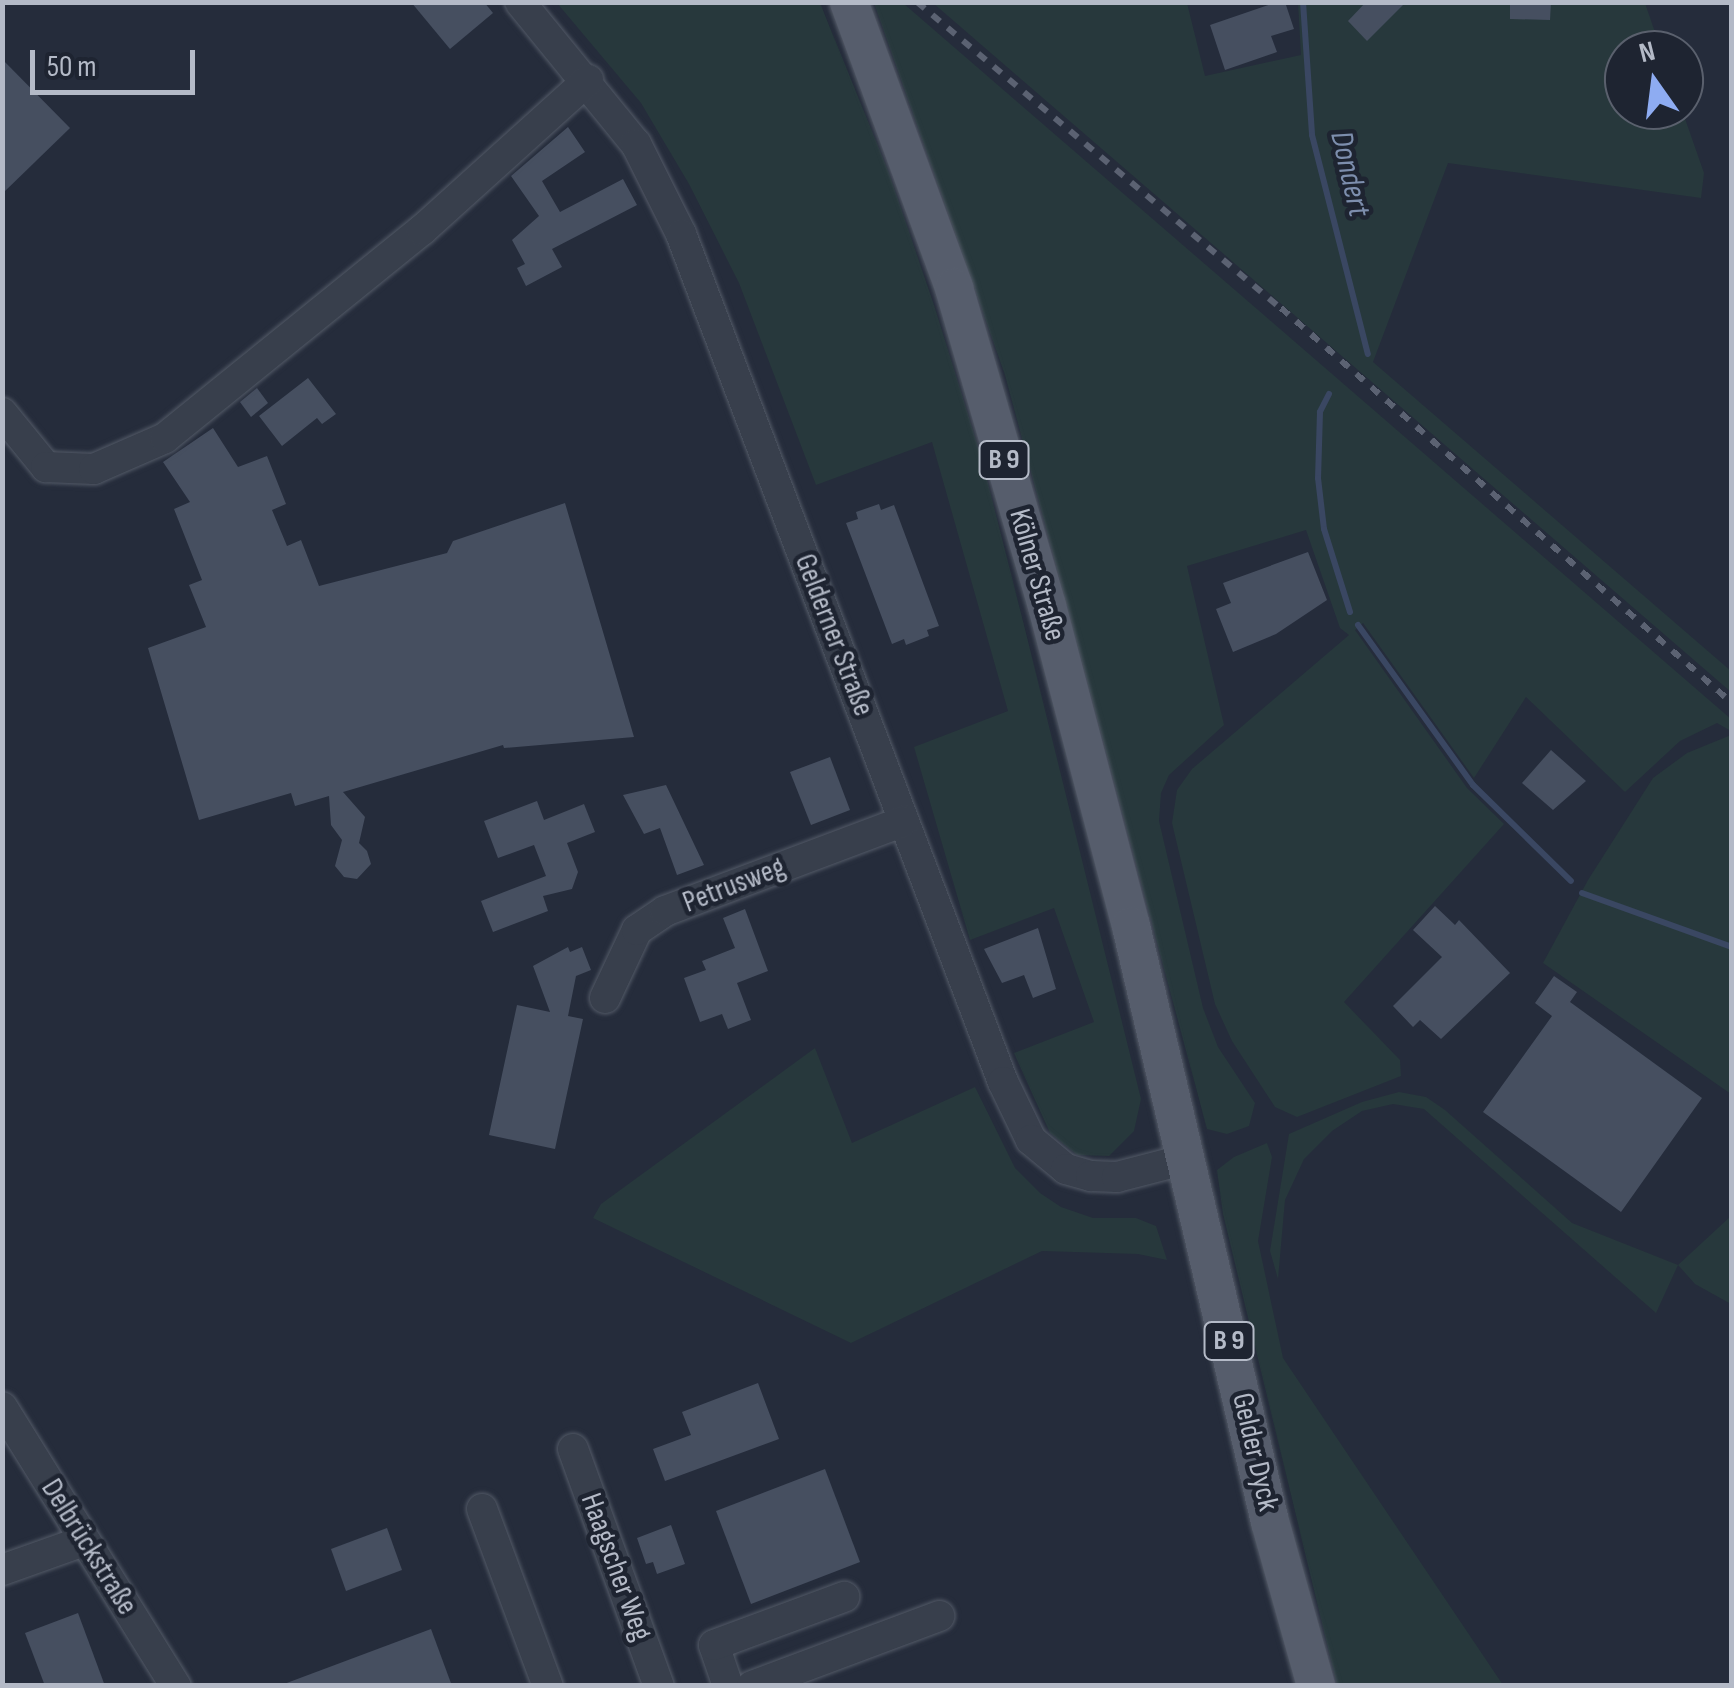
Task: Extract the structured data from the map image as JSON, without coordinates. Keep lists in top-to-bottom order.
{
  "streets": {
    "main road": ["B 9", "Kölner Straße", "Gelder Dyck"],
    "street": [
      "Gelderner Straße",
      "Petrusweg",
      "Delbrückstraße",
      "Haagscher Weg"
    ]
  },
  "crossings": [
    ["Kölner Straße", "Gelderner Straße"],
    ["Kölner Straße", "Gelder Dyck"],
    ["Gelderner Straße", "Petrusweg"],
    ["Gelderner Straße", "Gelder Dyck"]
  ],
  "water": ["Dondert"],
  "scale_bar": "50 m",
  "north": "top"
}
